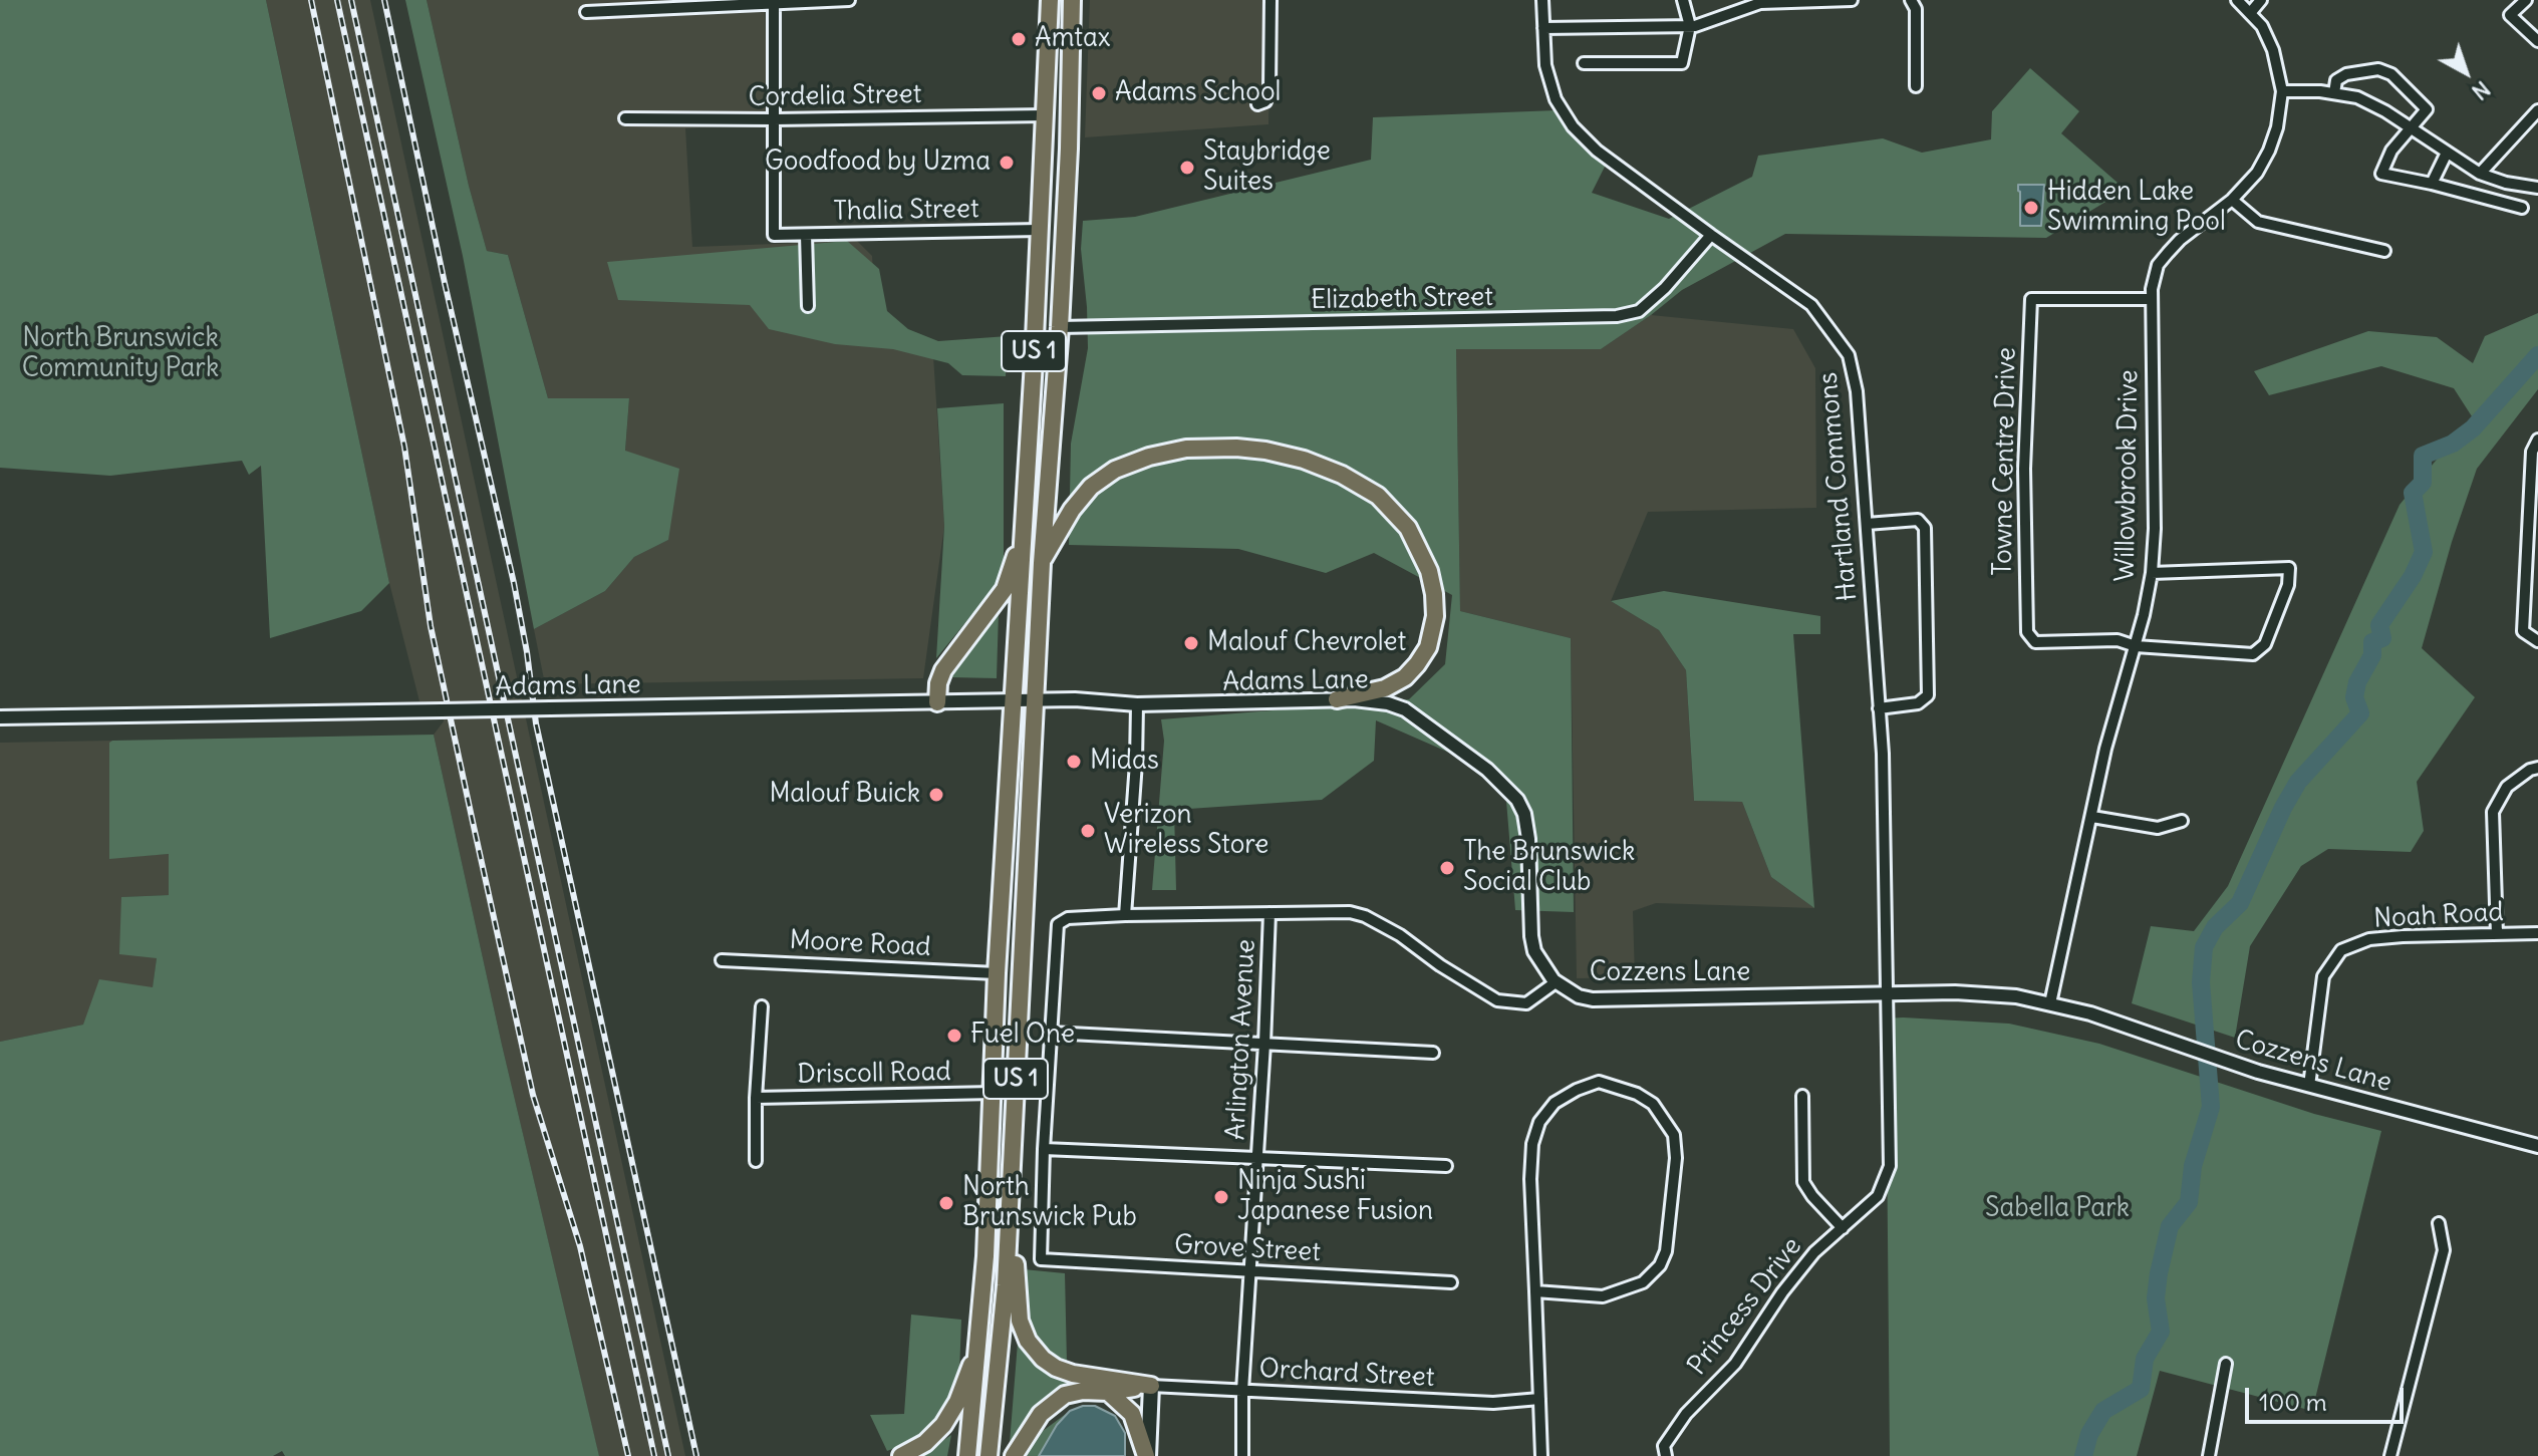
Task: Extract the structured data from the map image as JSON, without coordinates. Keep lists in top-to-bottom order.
{
  "streets": {
    "highway": ["US 1"],
    "street": [
      "Cordelia Street",
      "Thalia Street",
      "Elizabeth Street",
      "Towne Centre Drive",
      "Willowbrook Drive",
      "Hartland Commons",
      "Adams Lane",
      "Noah Road",
      "Moore Road",
      "Cozzens Lane",
      "Arlington Avenue",
      "Driscoll Road",
      "Grove Street",
      "Princess Drive",
      "Orchard Street"
    ]
  },
  "crossings": [
    ["Cordelia Street", "Thalia Street"],
    ["Cordelia Street", "US 1"],
    ["Thalia Street", "US 1"],
    ["Elizabeth Street", "US 1"],
    ["Elizabeth Street", "Hartland Commons"],
    ["US 1", "Adams Lane"],
    ["US 1", "Moore Road"],
    ["US 1", "Driscoll Road"],
    ["Towne Centre Drive", "Willowbrook Drive"],
    ["Willowbrook Drive", "Cozzens Lane"],
    ["Hartland Commons", "Cozzens Lane"],
    ["Hartland Commons", "Princess Drive"],
    ["Adams Lane", "Cozzens Lane"],
    ["Noah Road", "Cozzens Lane"],
    ["Cozzens Lane", "Arlington Avenue"],
    ["Cozzens Lane", "Grove Street"],
    ["Cozzens Lane", "Princess Drive"],
    ["Arlington Avenue", "Grove Street"],
    ["Arlington Avenue", "Orchard Street"]
  ],
  "parks": ["North Brunswick Community Park", "Sabella Park"],
  "places": [
    "Amtax",
    "Adams School",
    "Goodfood by Uzma",
    "Staybridge Suites",
    "Hidden Lake Swimming Pool",
    "Malouf Chevrolet",
    "Midas",
    "Malouf Buick",
    "Verizon Wireless Store",
    "The Brunswick Social Club",
    "Fuel One",
    "Ninja Sushi Japanese Fusion",
    "North Brunswick Pub"
  ],
  "scale_bar": "100 m",
  "north": "bottom right"
}
